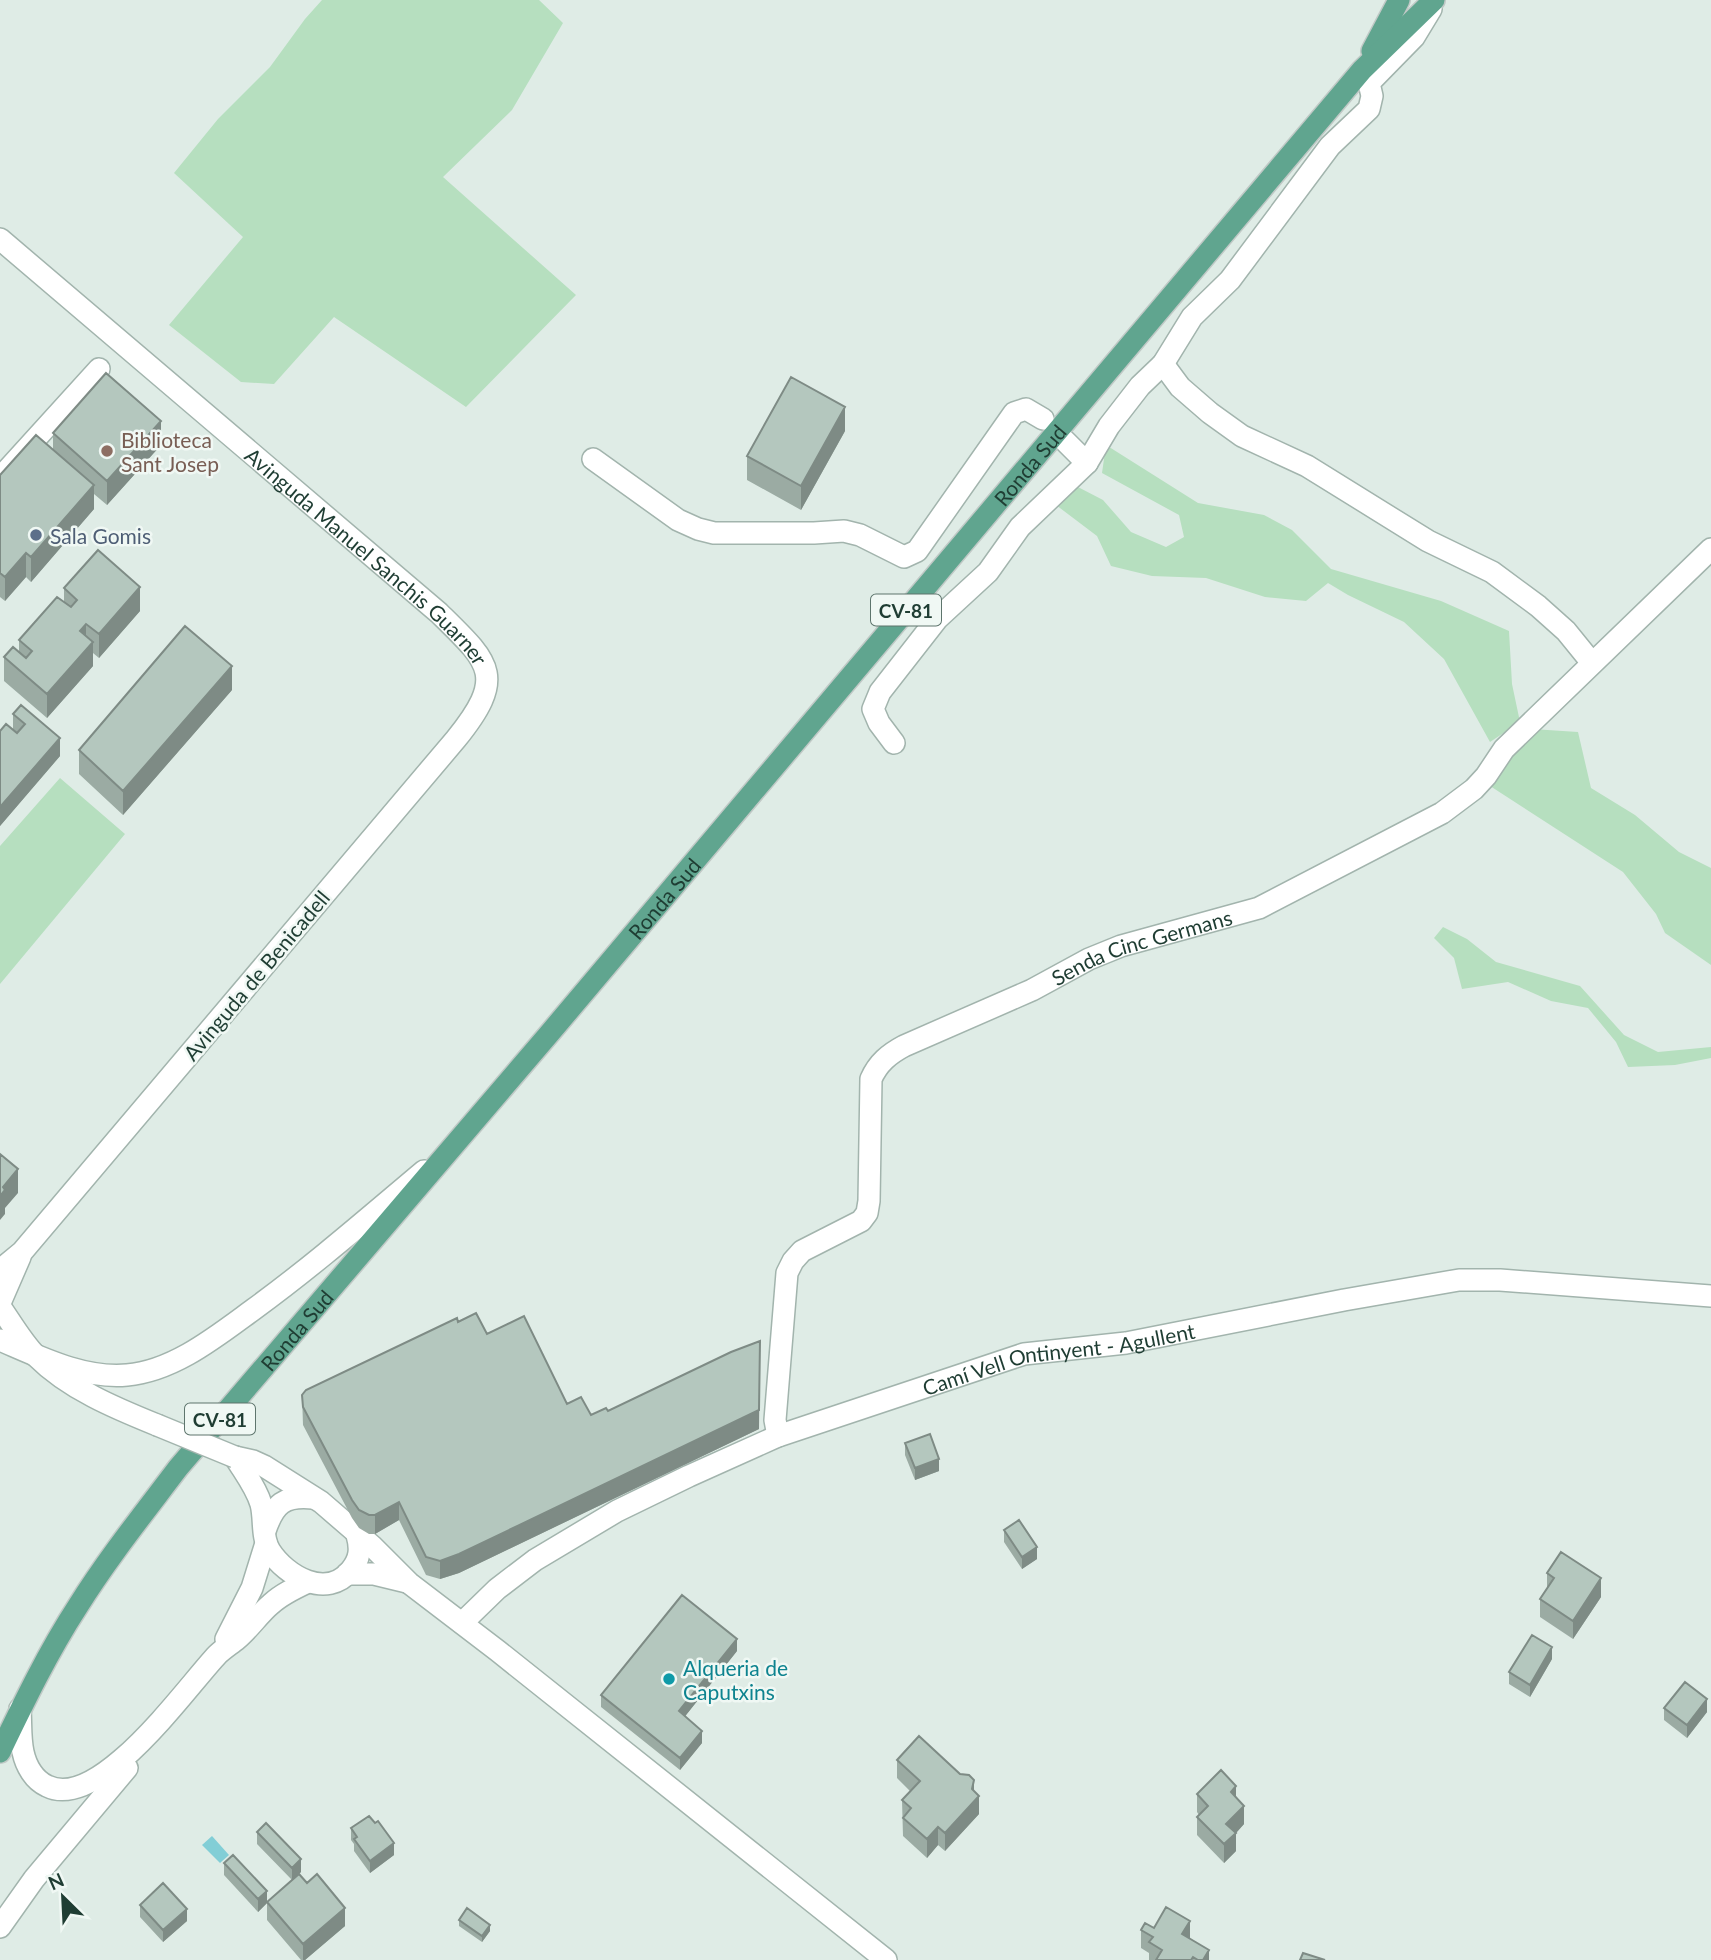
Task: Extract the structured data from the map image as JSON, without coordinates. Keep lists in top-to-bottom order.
{
  "streets": {
    "main road": ["Ronda Sud", "CV-81"],
    "street": [
      "Avinguda Manuel Sanchis Guarner",
      "Senda Cinc Germans",
      "Avinguda de Benicadell",
      "Camí Vell Ontinyent - Agullent"
    ]
  },
  "crossings": [
    ["Ronda Sud", "CV-81"],
    ["Avinguda Manuel Sanchis Guarner", "Avinguda de Benicadell"],
    ["Senda Cinc Germans", "Camí Vell Ontinyent - Agullent"]
  ],
  "places": ["Biblioteca Sant Josep", "Sala Gomis", "Alqueria de Caputxins"],
  "north": "top left"
}
